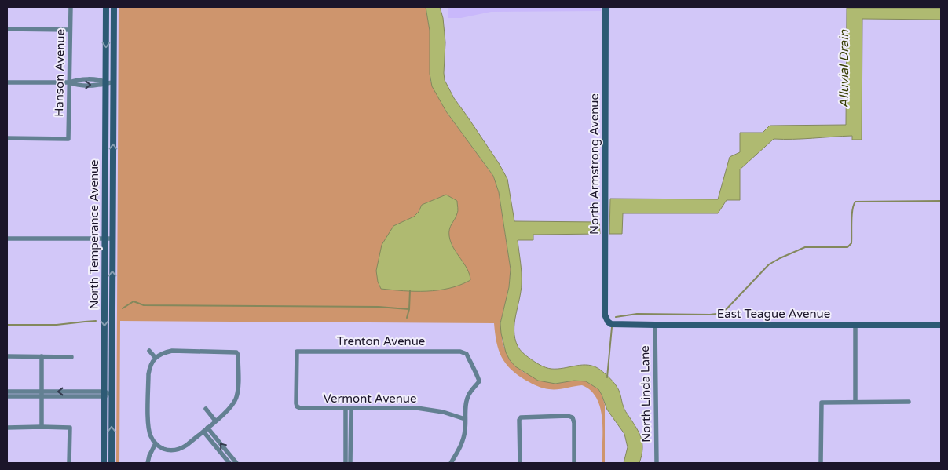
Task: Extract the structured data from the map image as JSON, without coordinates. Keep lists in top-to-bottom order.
{
  "streets": {
    "main road": ["North Armstrong Avenue", "North Temperance Avenue", "East Teague Avenue"],
    "street": [
      "Hanson Avenue",
      "Trenton Avenue",
      "North Linda Lane",
      "Vermont Avenue"
    ]
  },
  "crossings": [
    ["North Armstrong Avenue", "East Teague Avenue"],
    ["East Teague Avenue", "North Linda Lane"],
    ["Trenton Avenue", "Vermont Avenue"]
  ],
  "water": ["Alluvial Drain"]
}
